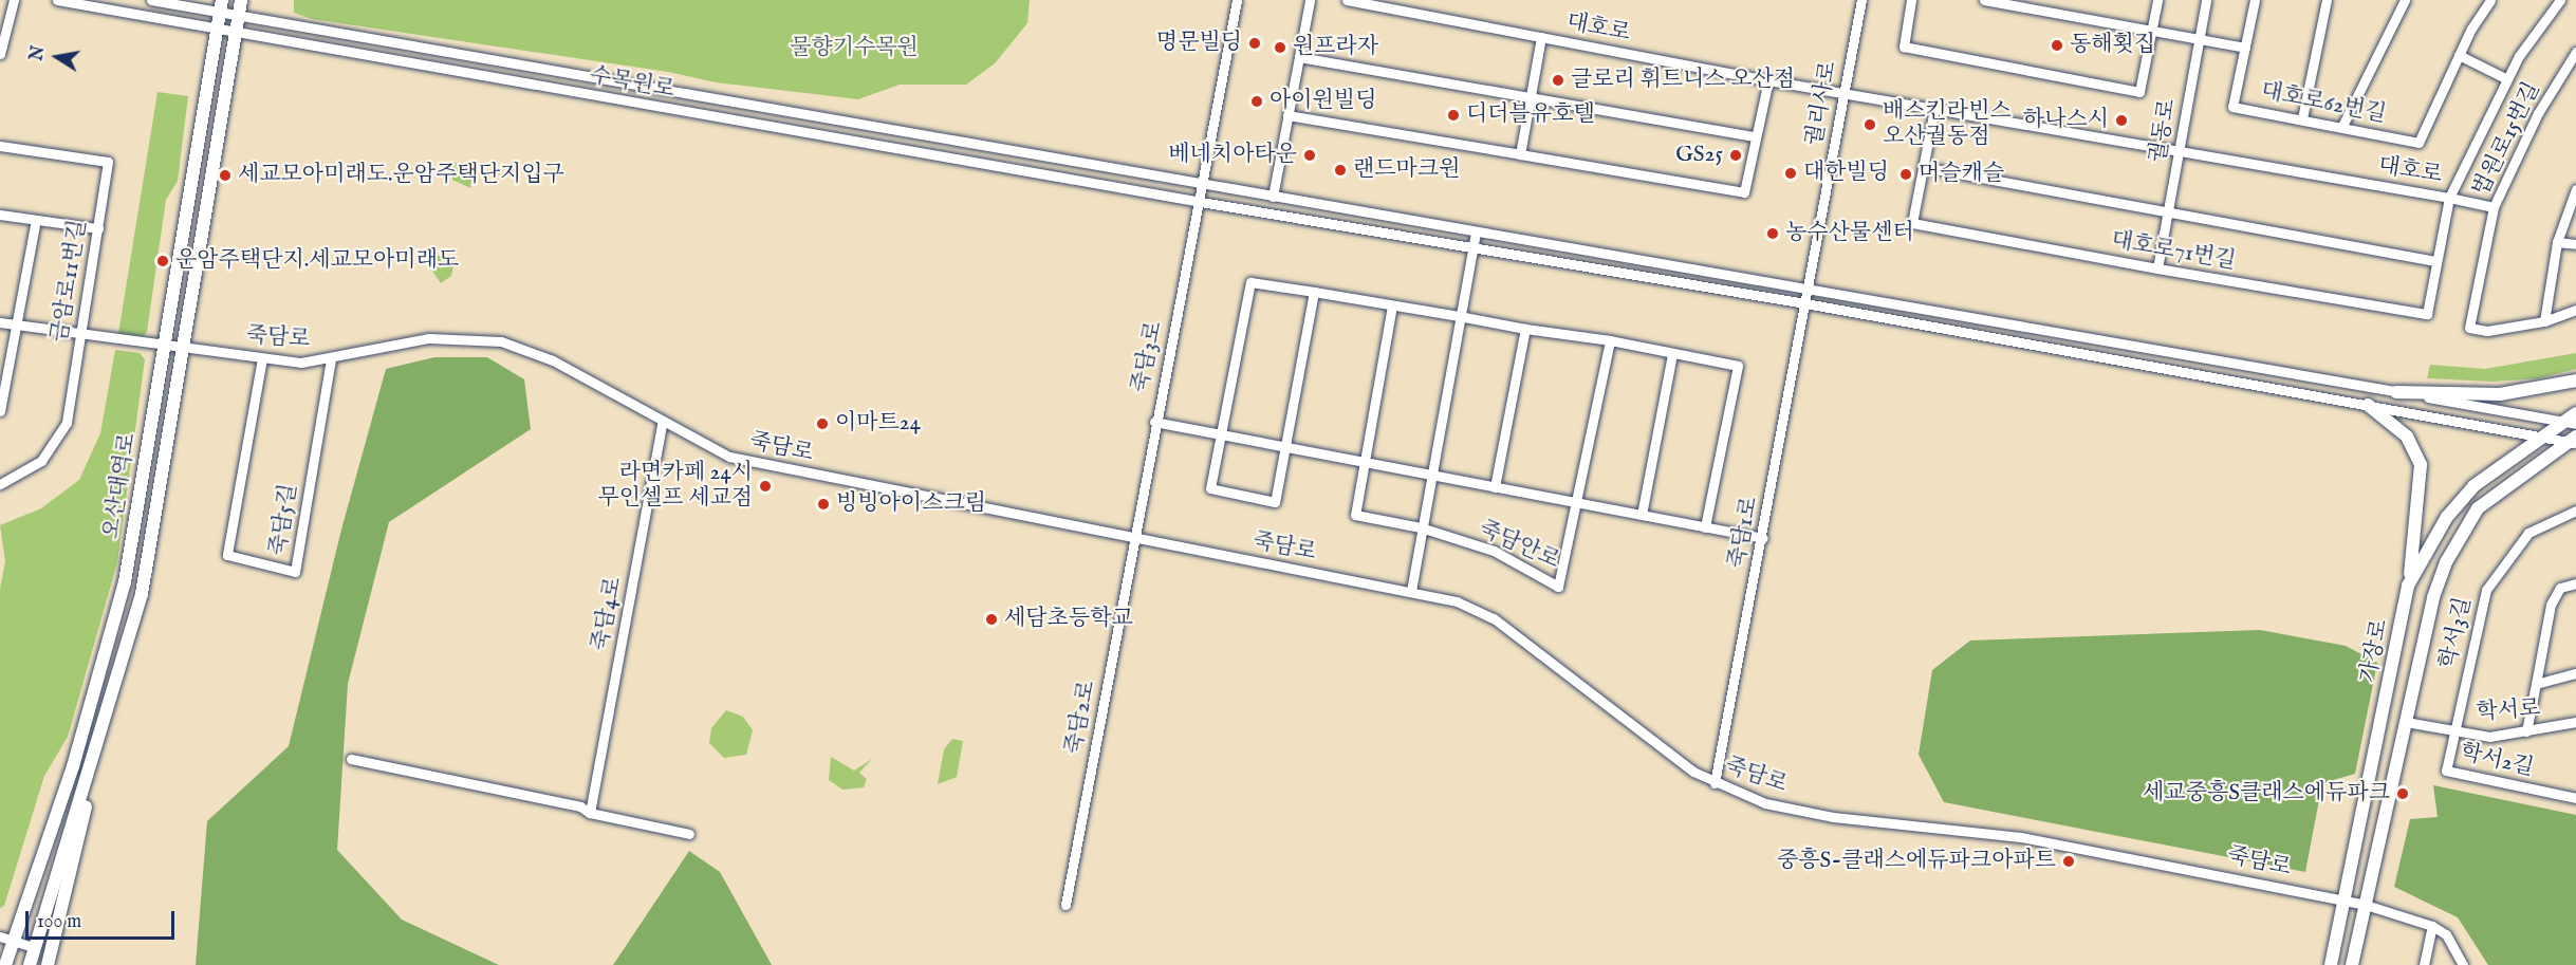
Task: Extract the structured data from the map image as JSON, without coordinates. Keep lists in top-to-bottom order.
{
  "streets": {
    "main road": ["오산대역로", "가장로"],
    "street": [
      "대호로",
      "수목원로",
      "궐리사로",
      "대호로62번길",
      "궐동로",
      "법원로15번길",
      "대호로71번길",
      "금암로11번길",
      "죽담로",
      "죽담3로",
      "죽담5길",
      "죽담1로",
      "죽담안로",
      "죽담4로",
      "학서3길",
      "학서로",
      "죽담2로",
      "학서2길"
    ]
  },
  "crossings": [
    ["대호로", "궐리사로"],
    ["대호로", "궐동로"],
    ["대호로", "대호로71번길"],
    ["수목원로", "궐리사로"],
    ["수목원로", "죽담3로"],
    ["수목원로", "오산대역로"],
    ["수목원로", "죽담1로"],
    ["수목원로", "가장로"],
    ["궐리사로", "죽담1로"],
    ["궐동로", "대호로71번길"],
    ["금암로11번길", "죽담로"],
    ["죽담로", "죽담3로"],
    ["죽담로", "오산대역로"],
    ["죽담로", "죽담5길"],
    ["죽담로", "죽담1로"],
    ["죽담로", "죽담4로"],
    ["죽담로", "가장로"],
    ["죽담로", "죽담2로"],
    ["죽담3로", "죽담안로"],
    ["죽담3로", "죽담2로"],
    ["죽담1로", "죽담안로"],
    ["학서3길", "학서로"],
    ["학서3길", "학서2길"],
    ["가장로", "학서로"],
    ["학서로", "학서2길"]
  ],
  "parks": ["물향기수목원"],
  "places": [
    "명문빌딩",
    "동해횟집",
    "원프라자",
    "글로리 휘트니스 오산점",
    "아이원빌딩",
    "디더블유호텔",
    "하나스시",
    "배스킨라빈스 오산궐동점",
    "베네치아타운",
    "GS25",
    "랜드마크원",
    "대한빌딩",
    "머슬캐슬",
    "세교모아미래도.운암주택단지입구",
    "농수산물센터",
    "운암주택단지.세교모아미래도",
    "이마트24",
    "라면카페 24시 무인셀프 세교점",
    "빙빙아이스크림",
    "세담초등학교",
    "세교중흥S클래스에듀파크",
    "중흥S-클래스에듀파크아파트"
  ],
  "scale_bar": "100 m",
  "north": "left"
}
